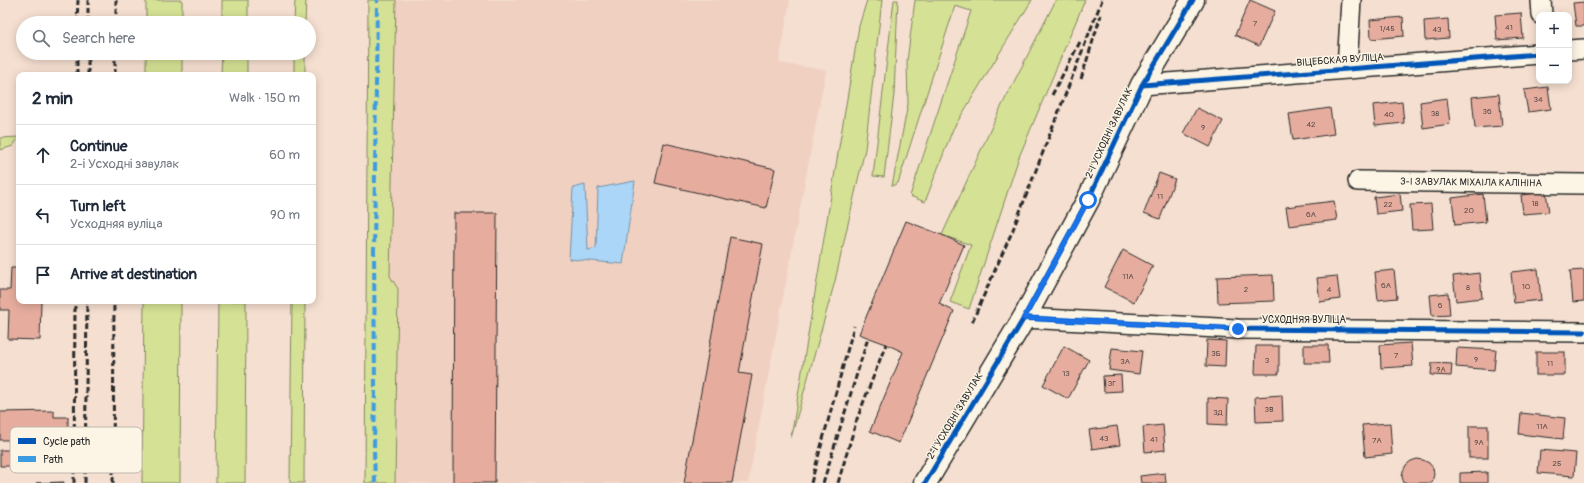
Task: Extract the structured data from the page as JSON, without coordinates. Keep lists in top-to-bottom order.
{
  "streets": {
    "street": [
      "ВІЦЕБСКАЯ ВУЛІЦА",
      "2-І УСХОДНІ ЗАВУЛАК",
      "3-І ЗАВУЛАК МІХАІЛА КАЛІНІНА",
      "УСХОДНЯЯ ВУЛІЦА"
    ]
  },
  "crossings": [
    ["ВІЦЕБСКАЯ ВУЛІЦА", "2-І УСХОДНІ ЗАВУЛАК"],
    ["2-І УСХОДНІ ЗАВУЛАК", "УСХОДНЯЯ ВУЛІЦА"]
  ],
  "house_numbers": [
    "7",
    "41",
    "1/45",
    "43",
    "34",
    "36",
    "38",
    "40",
    "42",
    "9",
    "11",
    "18",
    "22",
    "20",
    "6А",
    "11А",
    "6А",
    "10",
    "8",
    "2",
    "4",
    "6",
    "3Б",
    "7",
    "9",
    "3",
    "3А",
    "11",
    "9А",
    "13",
    "3Г",
    "3В",
    "3Д",
    "11А",
    "43",
    "41",
    "7А",
    "9А",
    "25"
  ],
  "legend": ["Cycle path", "Path"],
  "page": {
    "map_buttons": ["+", "−"],
    "search": "Search here",
    "heading": ["2 min", "Walk · 150 m"],
    "list": [
      ["Continue", "2-і Усходні завулак", "60 m"],
      ["Turn left", "Усходняя вуліца", "90 m"],
      "Arrive at destination"
    ]
  }
}
